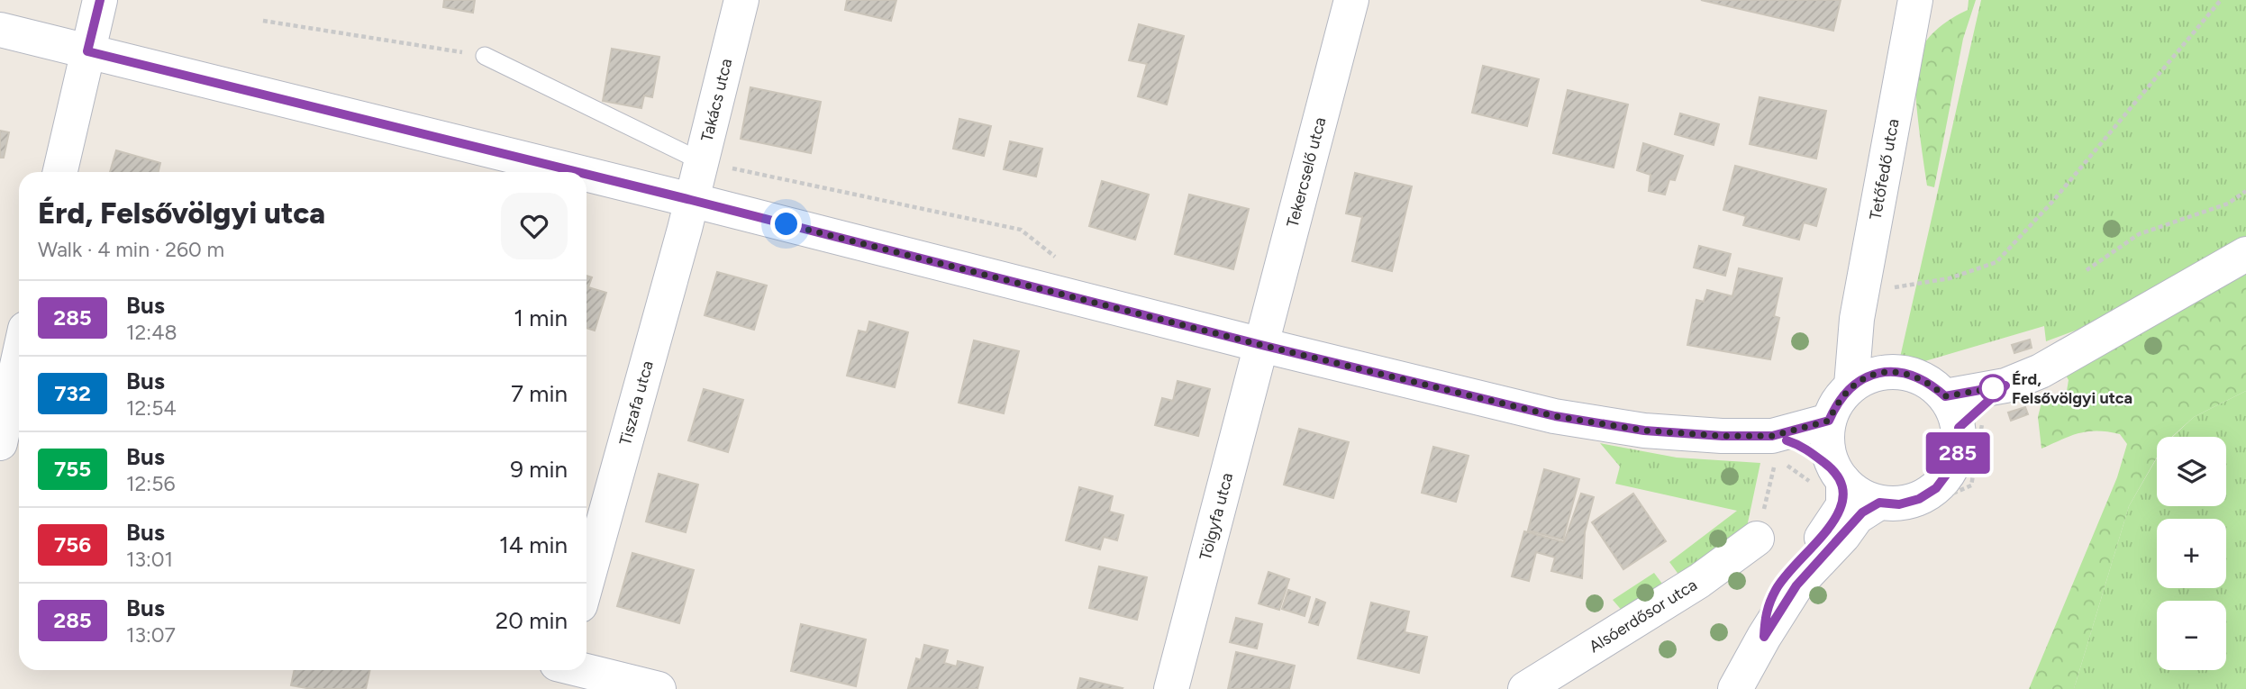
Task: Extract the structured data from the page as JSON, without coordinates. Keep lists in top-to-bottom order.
{
  "streets": {
    "street": [
      "Takács utca",
      "Tetőfedő utca",
      "Tekercselő utca",
      "Tiszafa utca",
      "Tölgyfa utca",
      "Alsóerdősor utca"
    ]
  },
  "crossings": [
    ["Takács utca", "Tiszafa utca"],
    ["Tekercselő utca", "Tölgyfa utca"]
  ],
  "places": ["Érd, Felsővölgyi utca"],
  "lines": ["bus line 285"],
  "page": {
    "on_map": "285",
    "heading": ["Érd, Felsővölgyi utca", "Walk · 4 min · 260 m"],
    "list": [
      {
        "mark": "285",
        "name": "Bus",
        "note": "12:48",
        "value": "1 min"
      },
      {
        "mark": "732",
        "name": "Bus",
        "note": "12:54",
        "value": "7 min"
      },
      {
        "mark": "755",
        "name": "Bus",
        "note": "12:56",
        "value": "9 min"
      },
      {
        "mark": "756",
        "name": "Bus",
        "note": "13:01",
        "value": "14 min"
      },
      {
        "mark": "285",
        "name": "Bus",
        "note": "13:07",
        "value": "20 min"
      }
    ],
    "map_buttons": ["+", "−"]
  }
}
